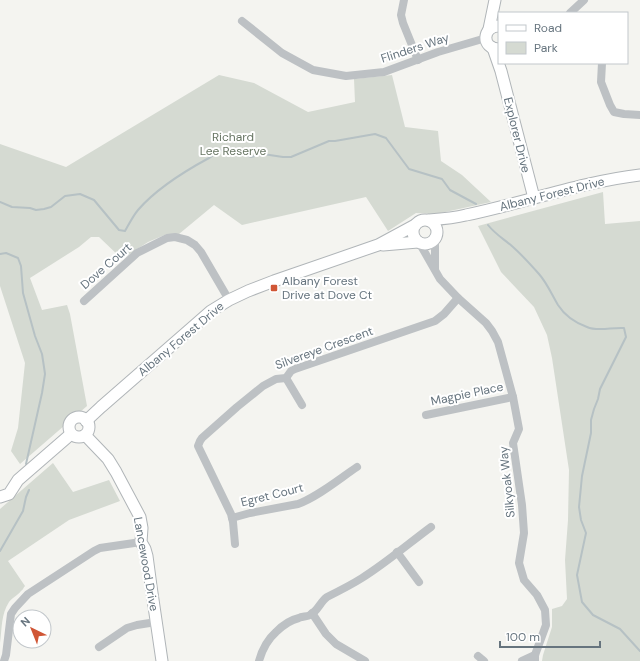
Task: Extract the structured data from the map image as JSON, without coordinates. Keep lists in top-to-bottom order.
{
  "streets": {
    "street": [
      "Flinders Way",
      "Explorer Drive",
      "Albany Forest Drive",
      "Dove Court",
      "Silvereye Crescent",
      "Magpie Place",
      "Silkyoak Way",
      "Egret Court",
      "Lancewood Drive"
    ]
  },
  "crossings": [
    ["Flinders Way", "Explorer Drive"],
    ["Explorer Drive", "Albany Forest Drive"],
    ["Albany Forest Drive", "Dove Court"],
    ["Albany Forest Drive", "Silkyoak Way"],
    ["Albany Forest Drive", "Lancewood Drive"],
    ["Silvereye Crescent", "Silkyoak Way"],
    ["Silvereye Crescent", "Egret Court"],
    ["Magpie Place", "Silkyoak Way"]
  ],
  "parks": ["Richard Lee Reserve"],
  "places": {
    "transit": ["Albany Forest Drive at Dove Ct"]
  },
  "legend": ["Road", "Park"],
  "scale_bar": "100 m",
  "north": "top left"
}
